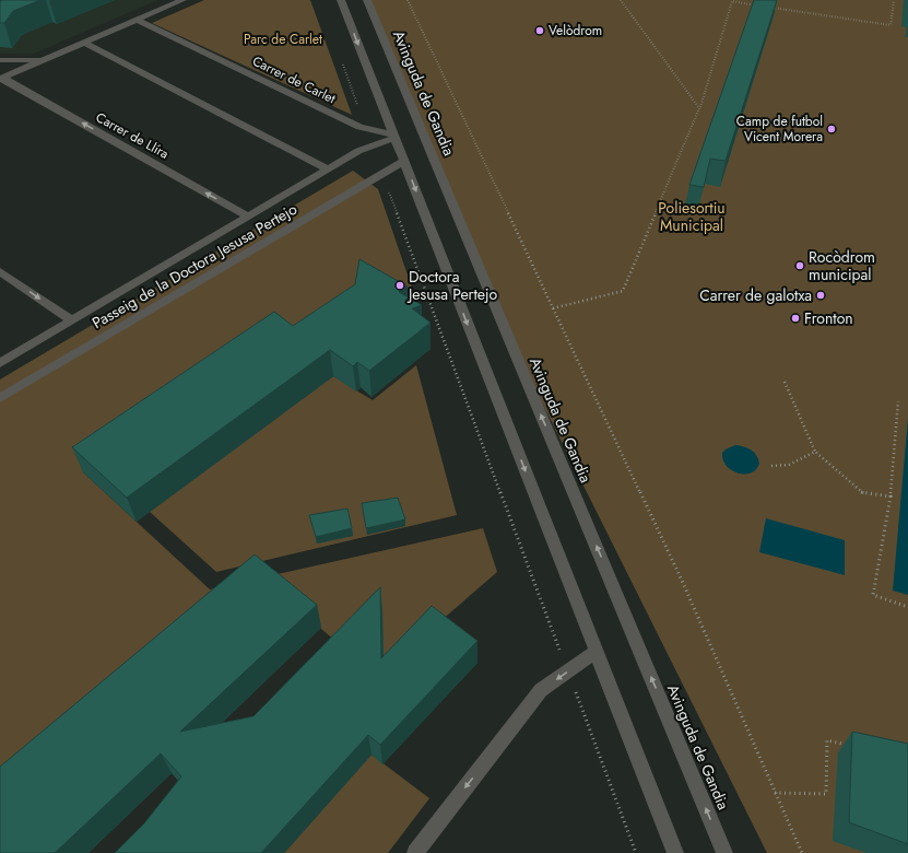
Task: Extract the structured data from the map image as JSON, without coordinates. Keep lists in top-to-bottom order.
{
  "streets": {
    "street": [
      "Carrer de Carlet",
      "Avinguda de Gandia",
      "Carrer de Llíra",
      "Passeig de la Doctora Jesusa Pertejo"
    ]
  },
  "crossings": [
    ["Carrer de Carlet", "Passeig de la Doctora Jesusa Pertejo"],
    ["Carrer de Llíra", "Passeig de la Doctora Jesusa Pertejo"]
  ],
  "parks": ["Parc de Carlet", "Poliesortiu Municipal"],
  "places": [
    "Velòdrom",
    "Camp de futbol Vicent Morera",
    "Rocòdrom municipal",
    "Doctora Jesusa Pertejo",
    "Carrer de galotxa",
    "Fronton"
  ]
}
